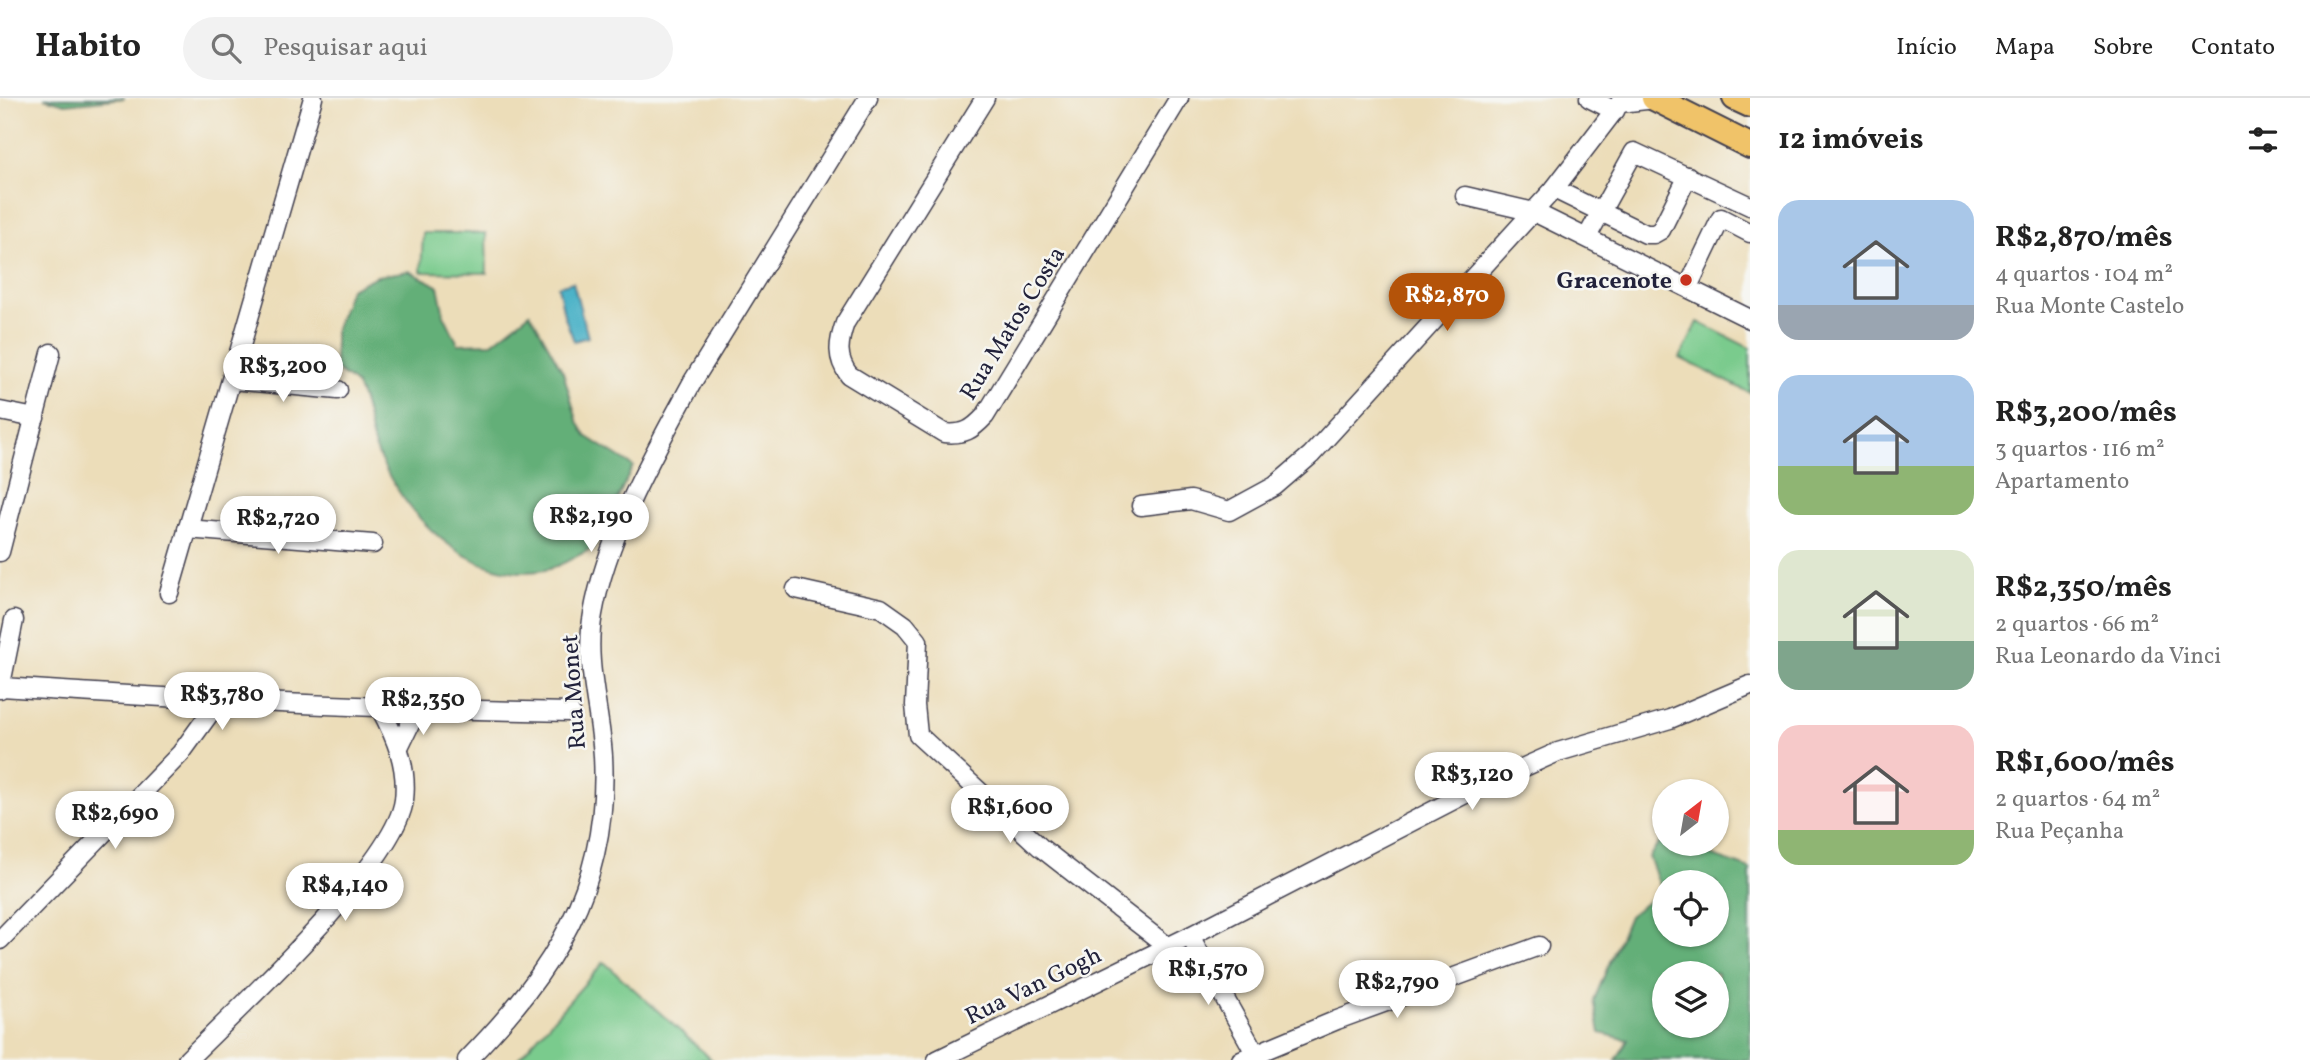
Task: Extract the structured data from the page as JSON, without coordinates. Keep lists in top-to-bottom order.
{
  "streets": {
    "street": ["Rua Matos Costa", "Rua Monet", "Rua Van Gogh"]
  },
  "places": ["Gracenote"],
  "north": "top right",
  "page": {
    "header": "Habito",
    "search": "Pesquisar aqui",
    "nav": [
      "Início",
      "Mapa",
      "Sobre",
      "Contato"
    ],
    "heading": "12 imóveis",
    "list": [
      {
        "name": "R$2,870/mês",
        "note": "4 quartos · 104 m² · Rua Monte Castelo"
      },
      {
        "name": "R$3,200/mês",
        "note": "3 quartos · 116 m² · Apartamento"
      },
      {
        "name": "R$2,350/mês",
        "note": "2 quartos · 66 m² · Rua Leonardo da Vinci"
      },
      {
        "name": "R$1,600/mês",
        "note": "2 quartos · 64 m² · Rua Peçanha"
      }
    ],
    "price": [
      "R$2,870",
      "R$3,200",
      "R$2,190",
      "R$2,720",
      "R$3,780",
      "R$2,350",
      "R$3,120",
      "R$1,600",
      "R$2,690",
      "R$4,140",
      "R$1,570",
      "R$2,790"
    ]
  }
}
